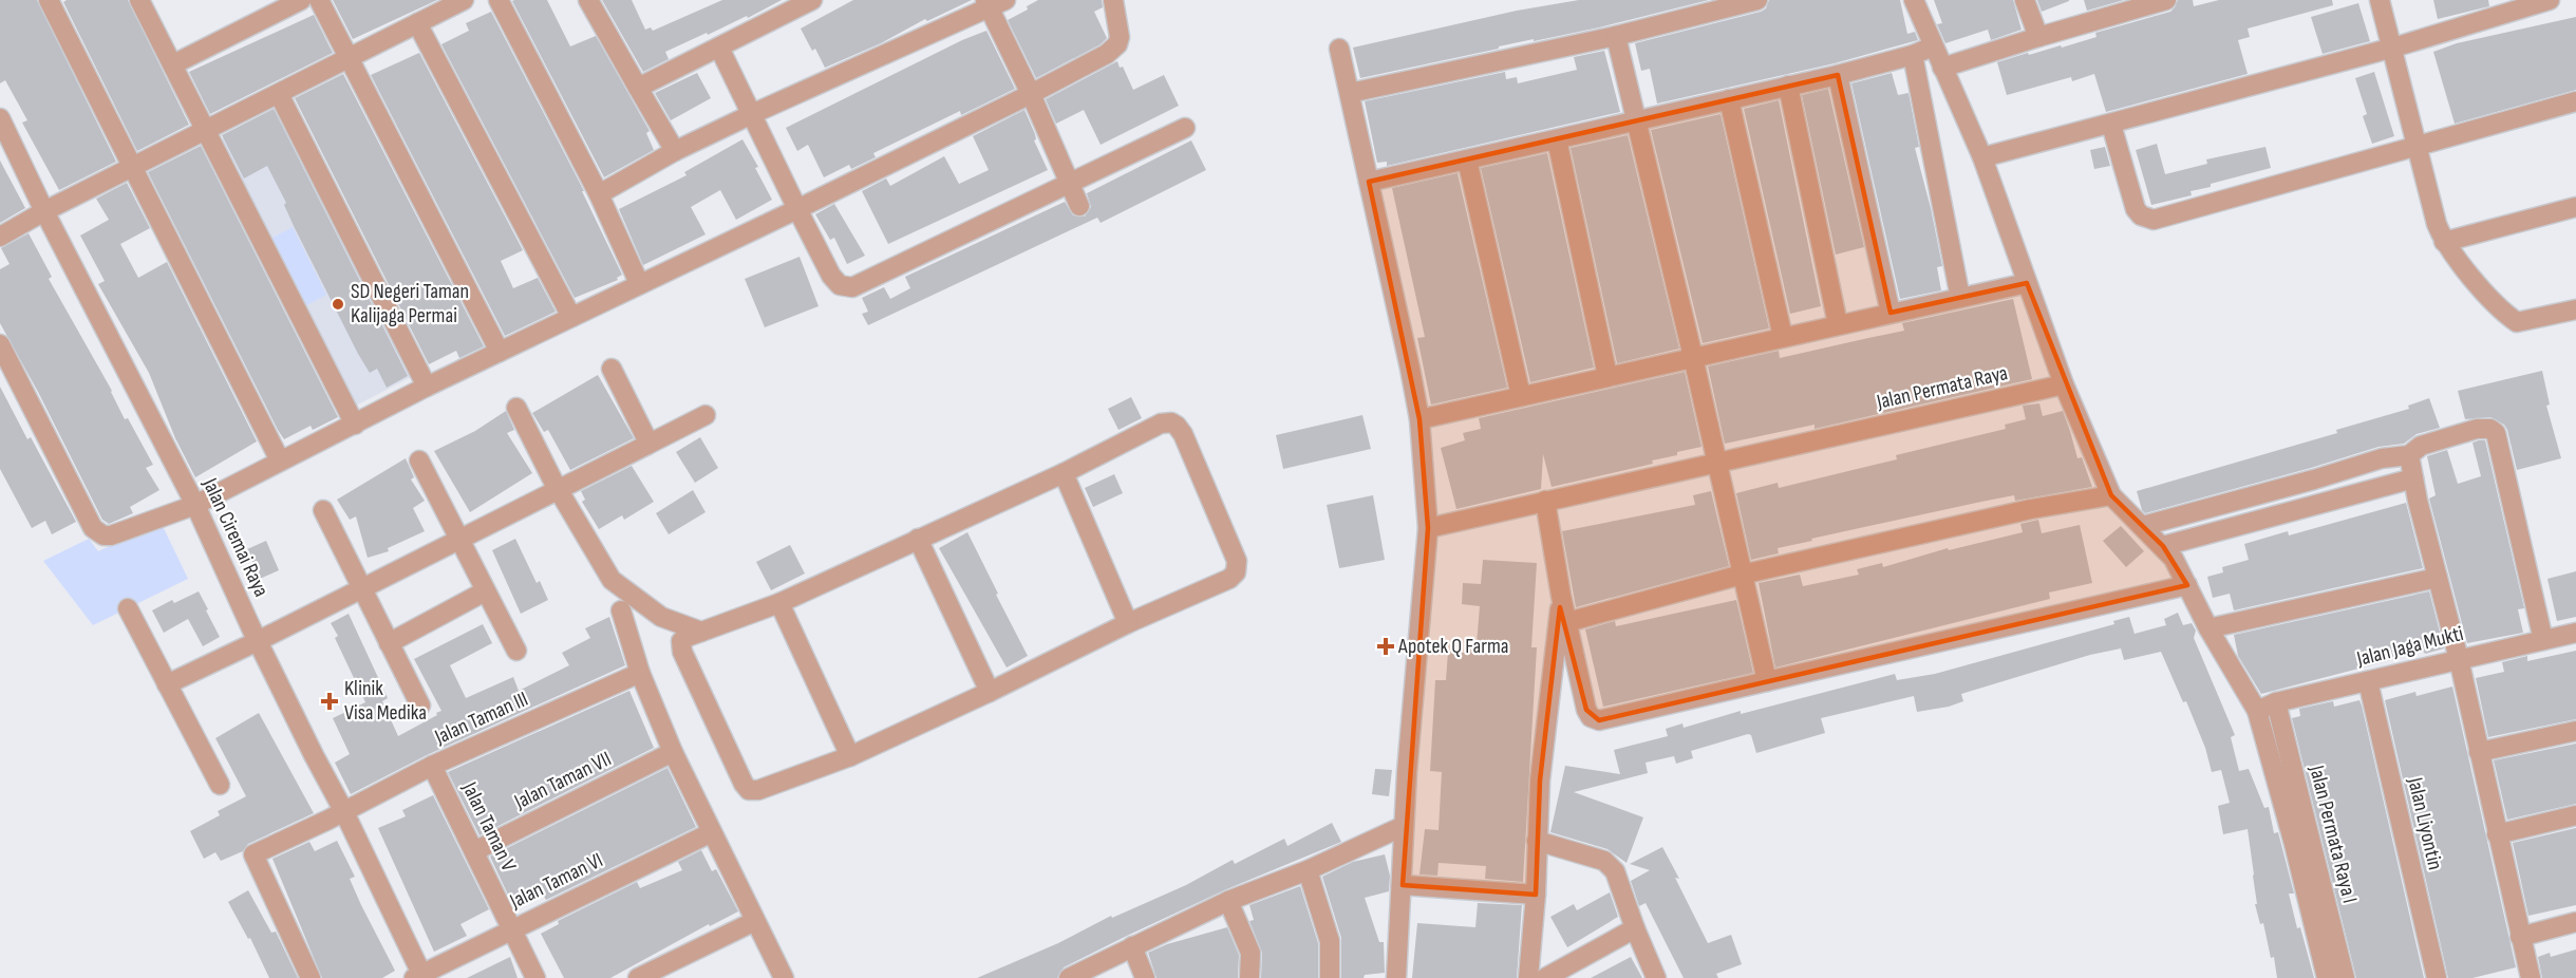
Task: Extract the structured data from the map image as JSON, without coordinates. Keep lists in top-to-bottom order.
{
  "streets": {
    "street": [
      "Jalan Permata Raya",
      "Jalan Ciremai Raya",
      "Jalan Jaga Mukti",
      "Jalan Taman III",
      "Jalan Taman VII",
      "Jalan Liyontin",
      "Jalan Taman V",
      "Jalan Permata Raya I",
      "Jalan Taman VI"
    ]
  },
  "crossings": [
    ["Jalan Ciremai Raya", "Jalan Taman III"],
    ["Jalan Ciremai Raya", "Jalan Taman VI"],
    ["Jalan Jaga Mukti", "Jalan Liyontin"],
    ["Jalan Jaga Mukti", "Jalan Permata Raya I"],
    ["Jalan Taman III", "Jalan Taman V"],
    ["Jalan Taman VII", "Jalan Taman V"],
    ["Jalan Taman V", "Jalan Taman VI"]
  ],
  "places": {
    "other": ["SD Negeri Taman Kalijaga Permai"],
    "health": ["Apotek Q Farma", "Klinik Visa Medika"]
  }
}
